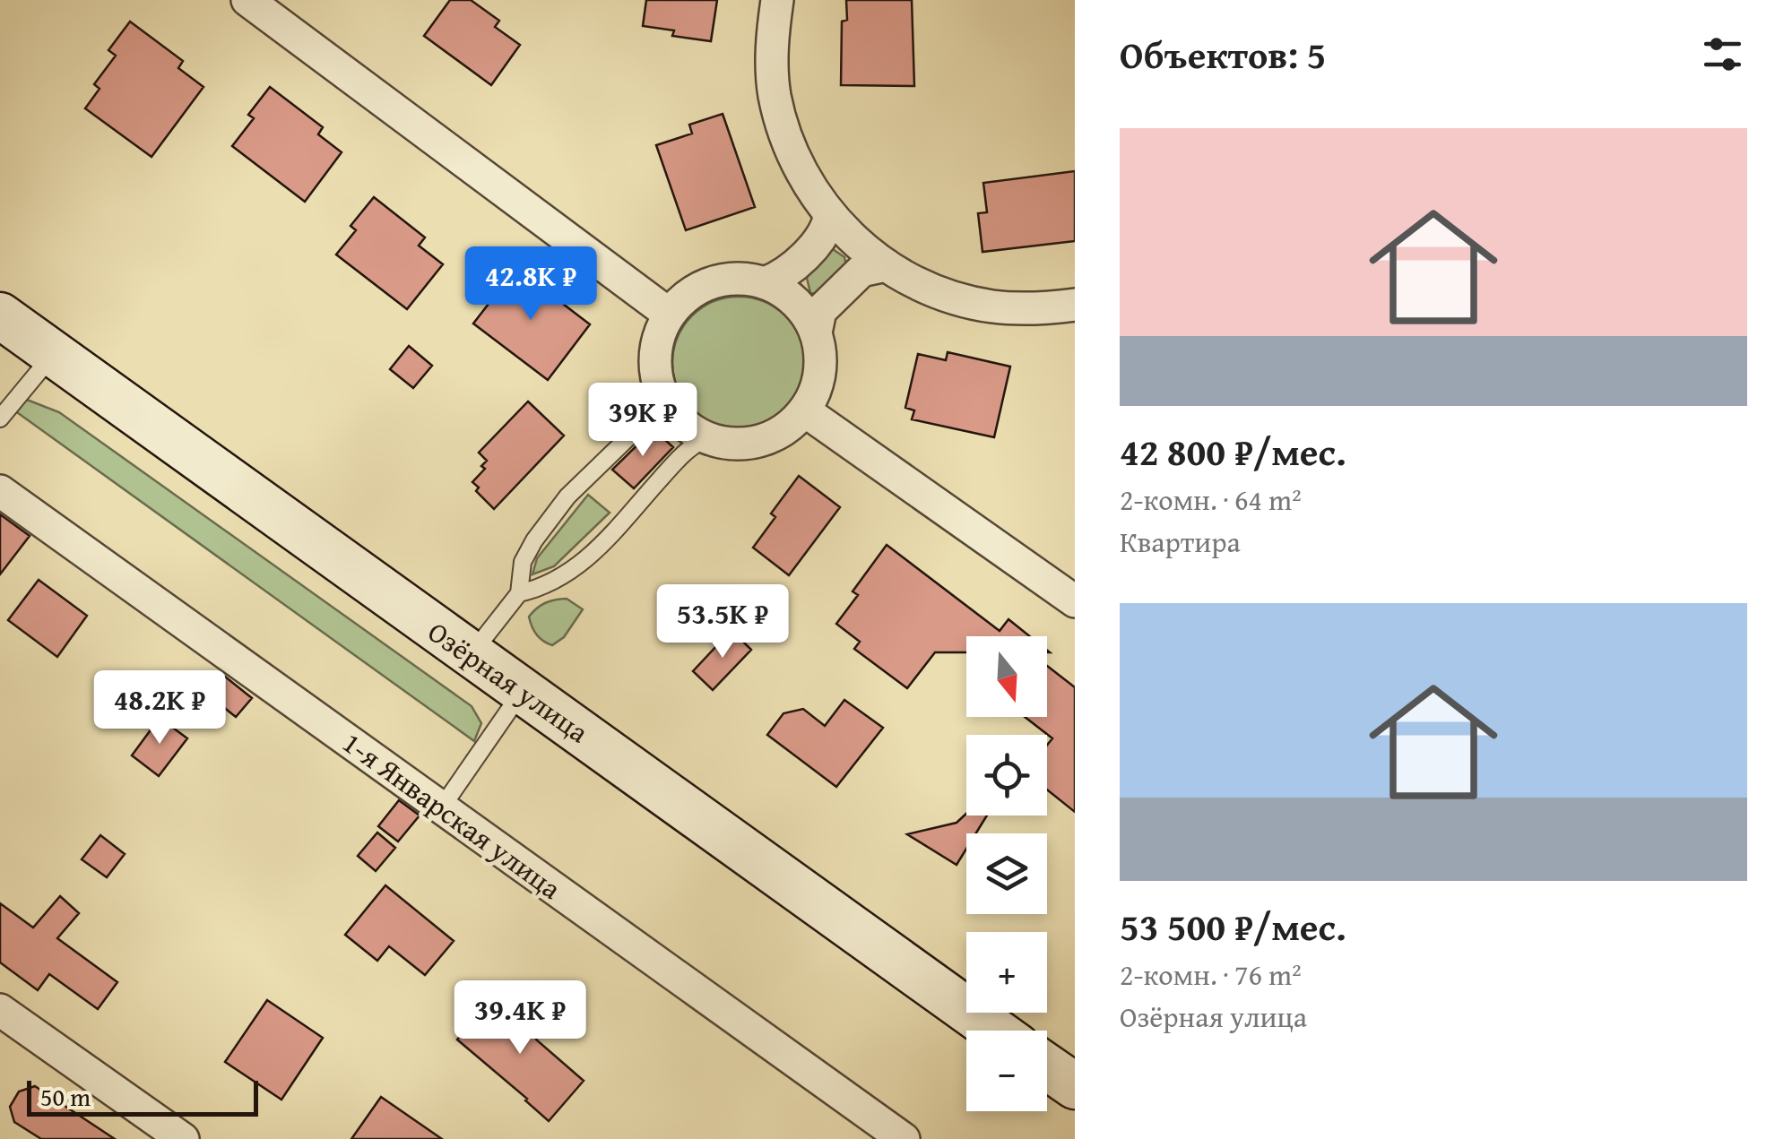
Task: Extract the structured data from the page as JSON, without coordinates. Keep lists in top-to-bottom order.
{
  "streets": {
    "main road": ["Озёрная улица"],
    "street": ["1-я Январская улица"]
  },
  "scale_bar": "50 m",
  "north": "bottom",
  "page": {
    "heading": "Объектов: 5",
    "list": [
      {
        "name": "42 800 ₽/мес.",
        "note": "2-комн. · 64 m² · Квартира"
      },
      {
        "name": "53 500 ₽/мес.",
        "note": "2-комн. · 76 m² · Озёрная улица"
      }
    ],
    "price": [
      "42.8K ₽",
      "39K ₽",
      "53.5K ₽",
      "48.2K ₽",
      "39.4K ₽"
    ],
    "map_buttons": ["+", "−"],
    "scale": "50 m"
  }
}
